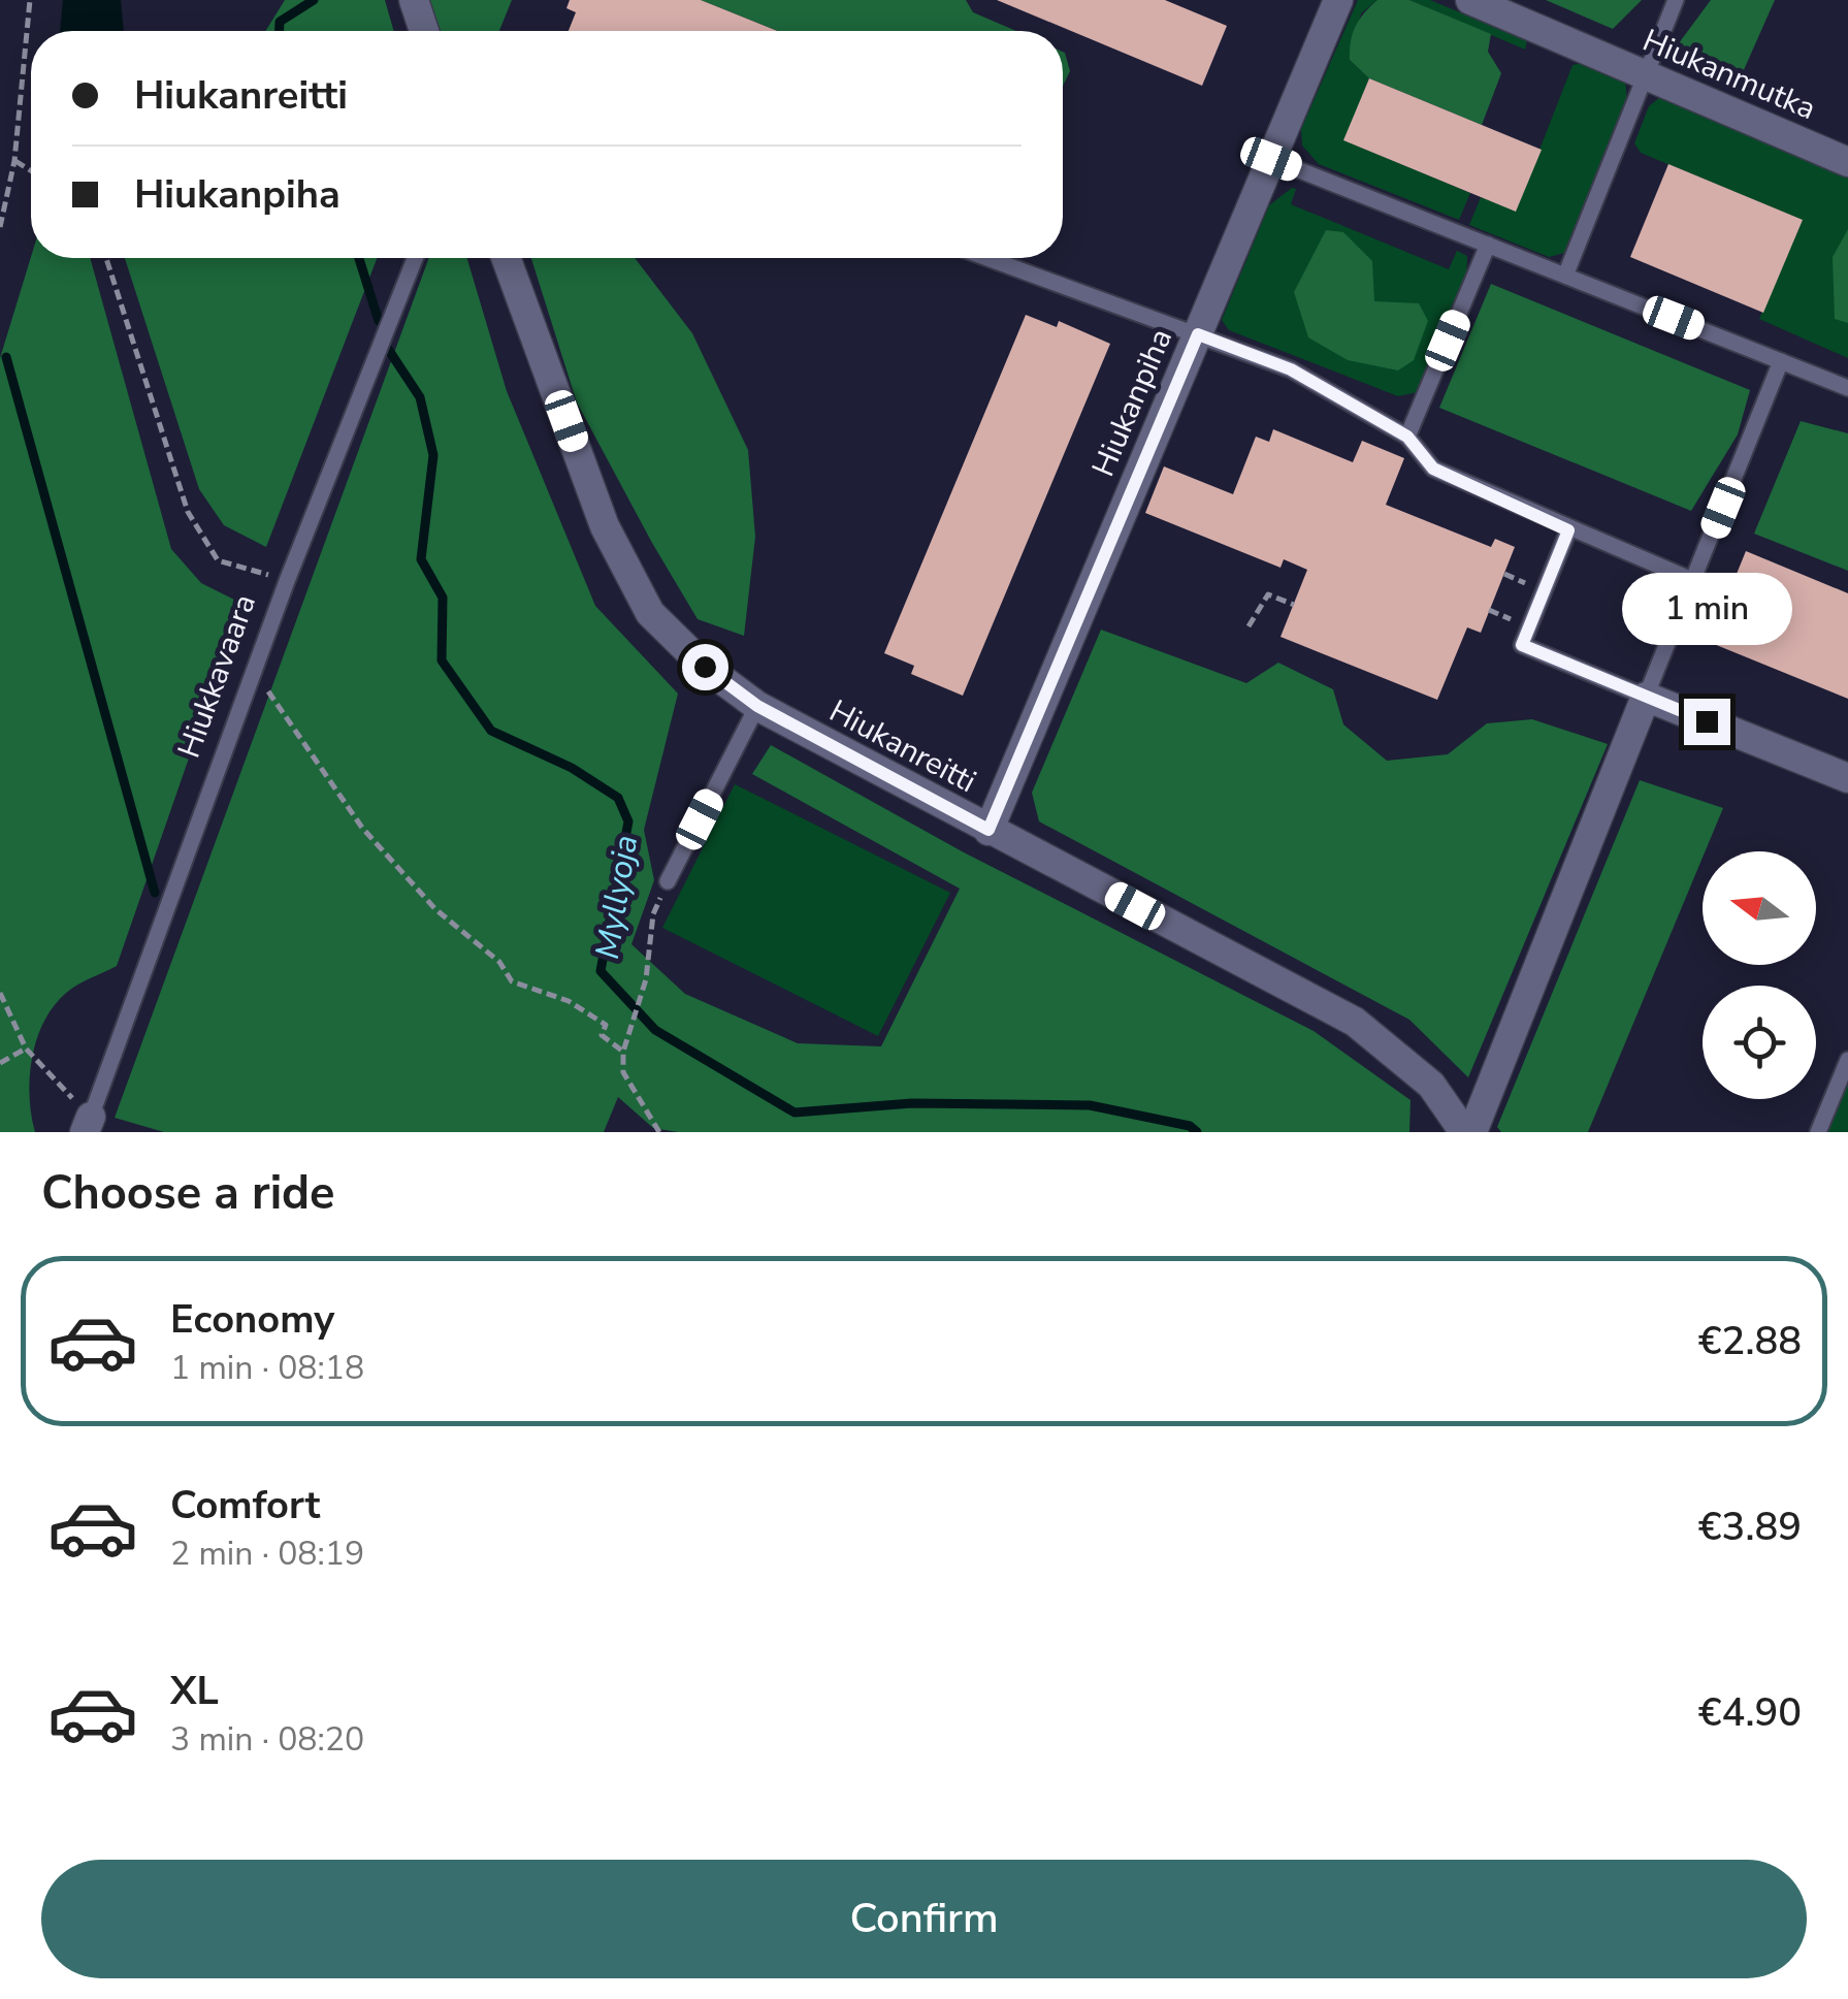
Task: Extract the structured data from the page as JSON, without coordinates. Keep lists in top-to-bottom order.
{
  "streets": {
    "street": ["Hiukanmutka", "Hiukanpiha", "Hiukanreitti"],
    "lane": ["Hiukkavaara"]
  },
  "crossings": [
    ["Hiukanpiha", "Hiukanreitti"]
  ],
  "water": ["Myllyoja"],
  "north": "left",
  "page": {
    "banner": ["Hiukanreitti", "Hiukanpiha"],
    "bubble": "1 min",
    "heading": "Choose a ride",
    "list": [
      {
        "name": "Economy",
        "note": "1 min · 08:18",
        "value": "€2.88"
      },
      {
        "name": "Comfort",
        "note": "2 min · 08:19",
        "value": "€3.89"
      },
      {
        "name": "XL",
        "note": "3 min · 08:20",
        "value": "€4.90"
      }
    ],
    "buttons": "Confirm"
  }
}
